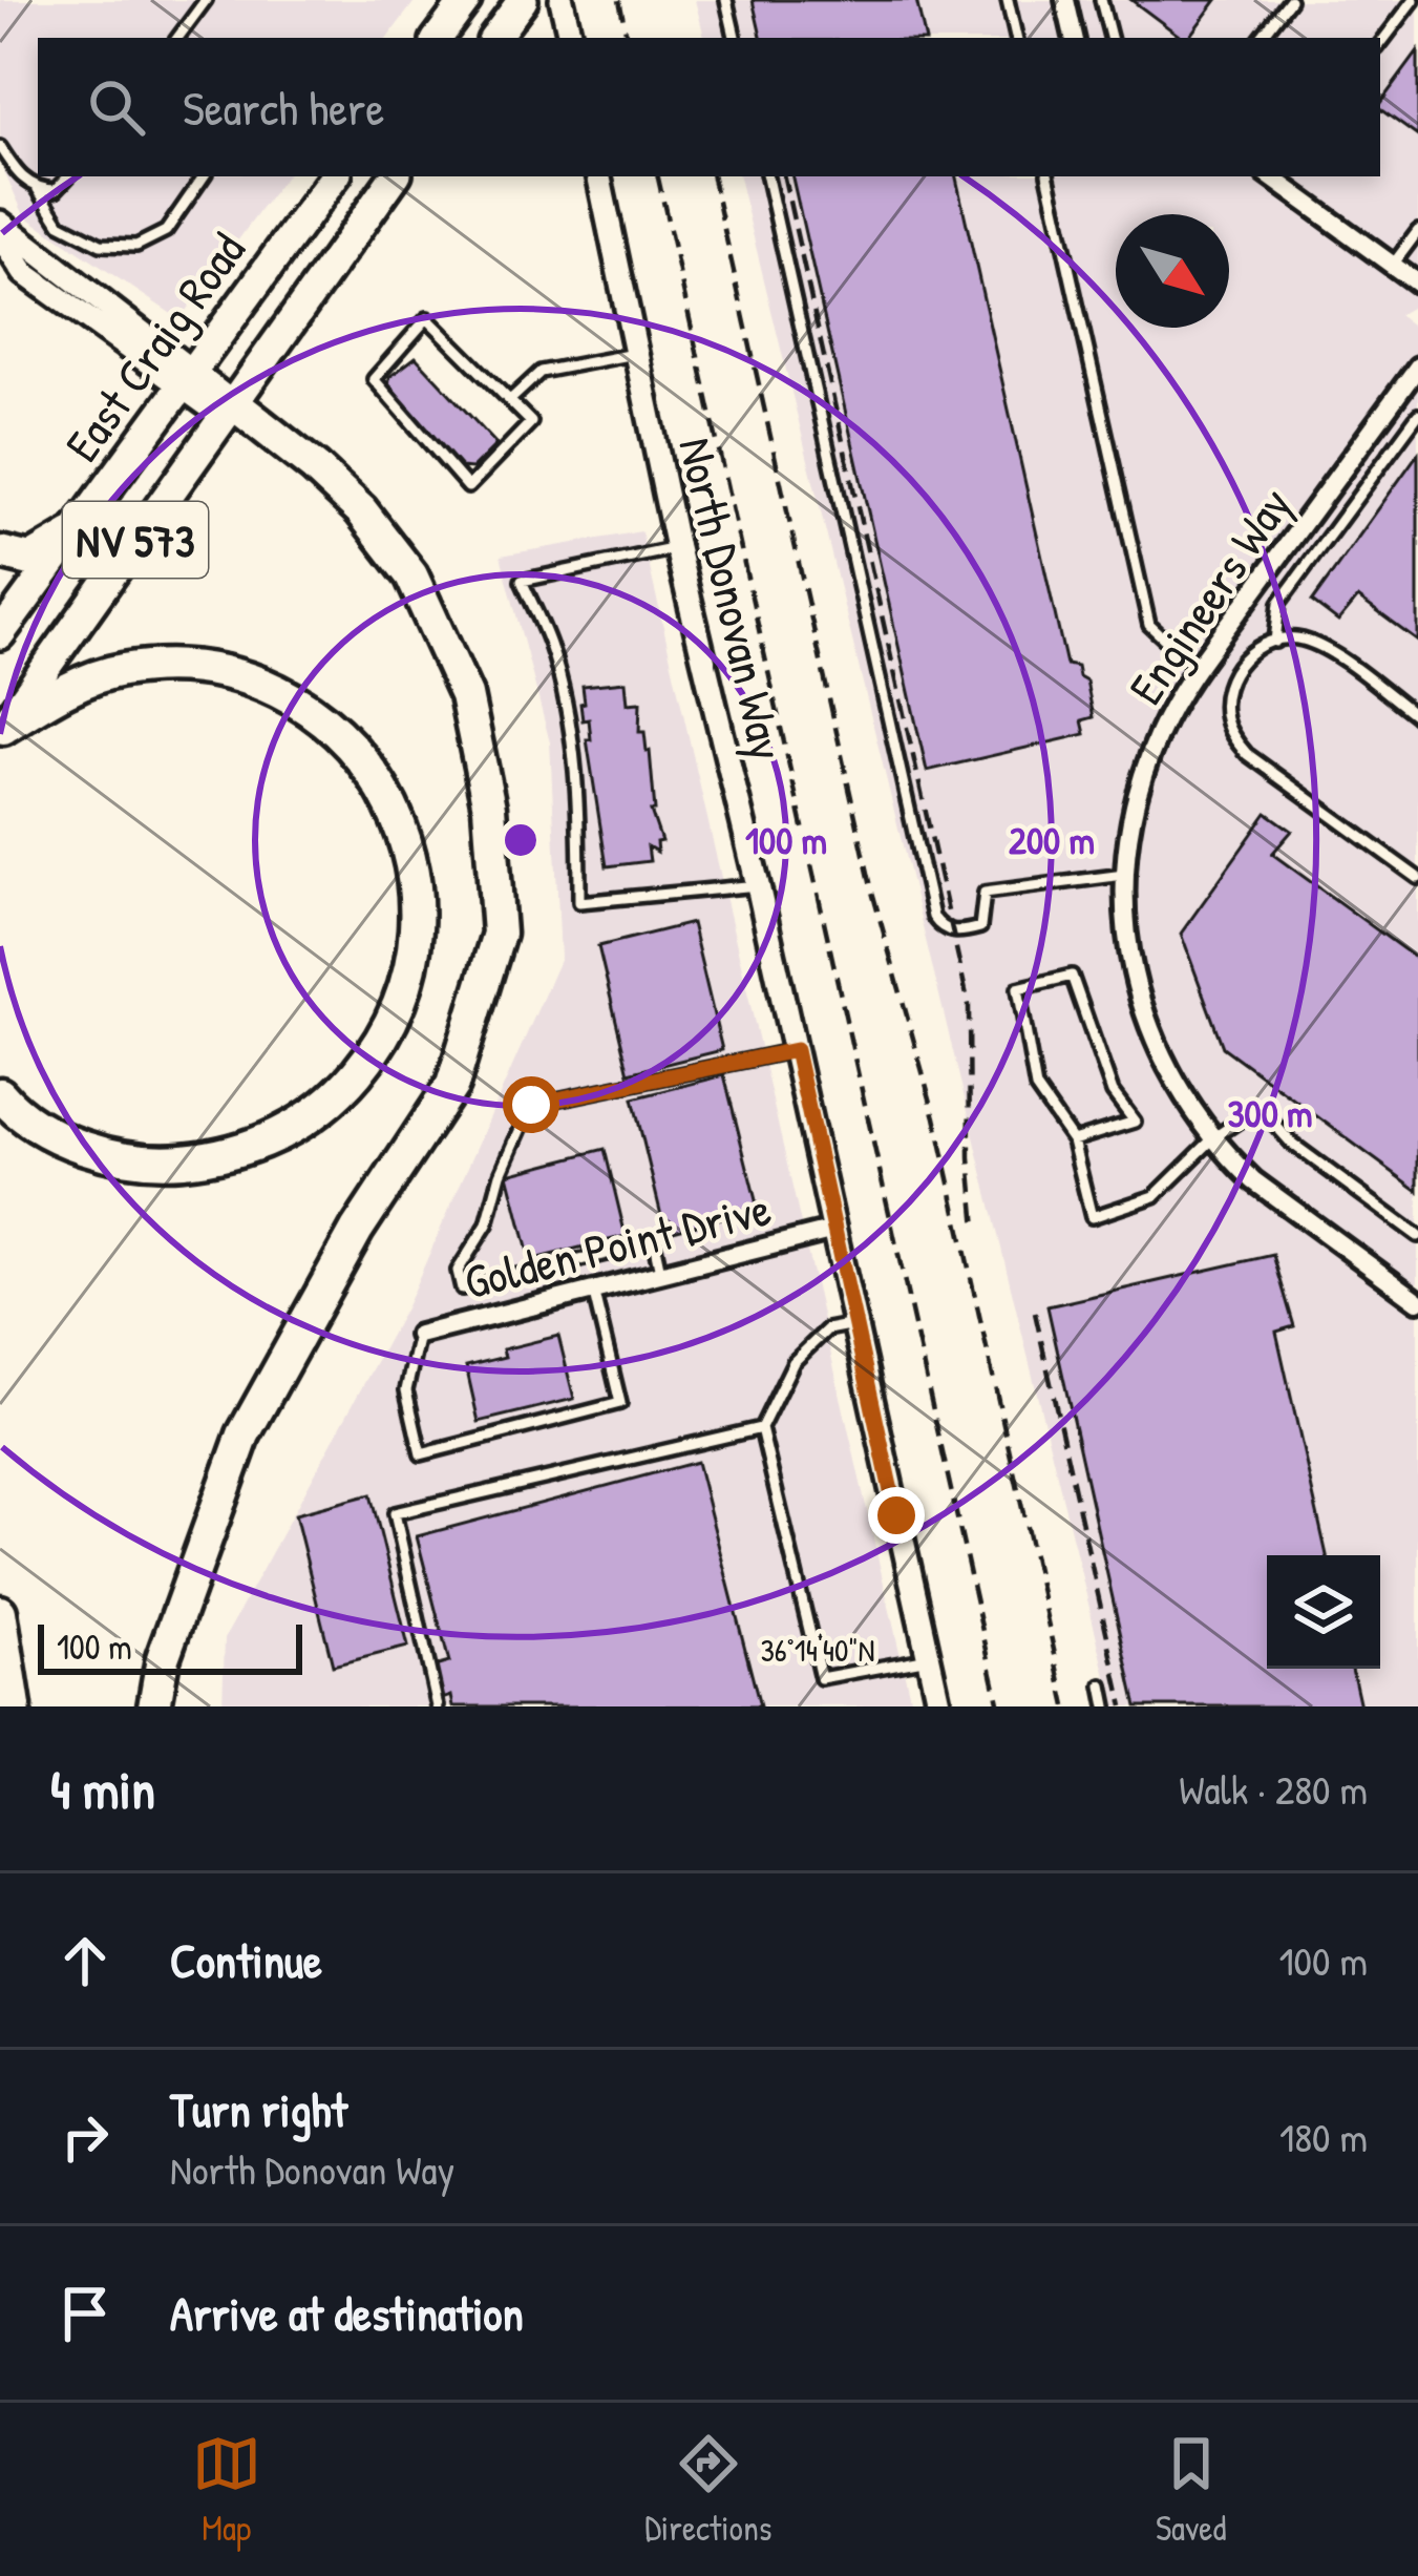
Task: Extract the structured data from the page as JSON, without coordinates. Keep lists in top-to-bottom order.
{
  "streets": {
    "main road": ["East Craig Road", "NV 573"],
    "street": ["Engineers Way", "North Donovan Way", "Golden Point Drive"]
  },
  "crossings": [
    ["North Donovan Way", "Golden Point Drive"]
  ],
  "scale_bar": "100 m",
  "north": "bottom right",
  "page": {
    "search": "Search here",
    "scale": "100 m",
    "heading": ["4 min", "Walk · 280 m"],
    "list": [
      ["Continue", "100 m"],
      ["Turn right", "North Donovan Way", "180 m"],
      "Arrive at destination"
    ],
    "nav": ["Map", "Directions", "Saved"]
  },
  "coordinates": ["36°14'40\"N"],
  "rings": ["100 m", "200 m", "300 m"]
}
